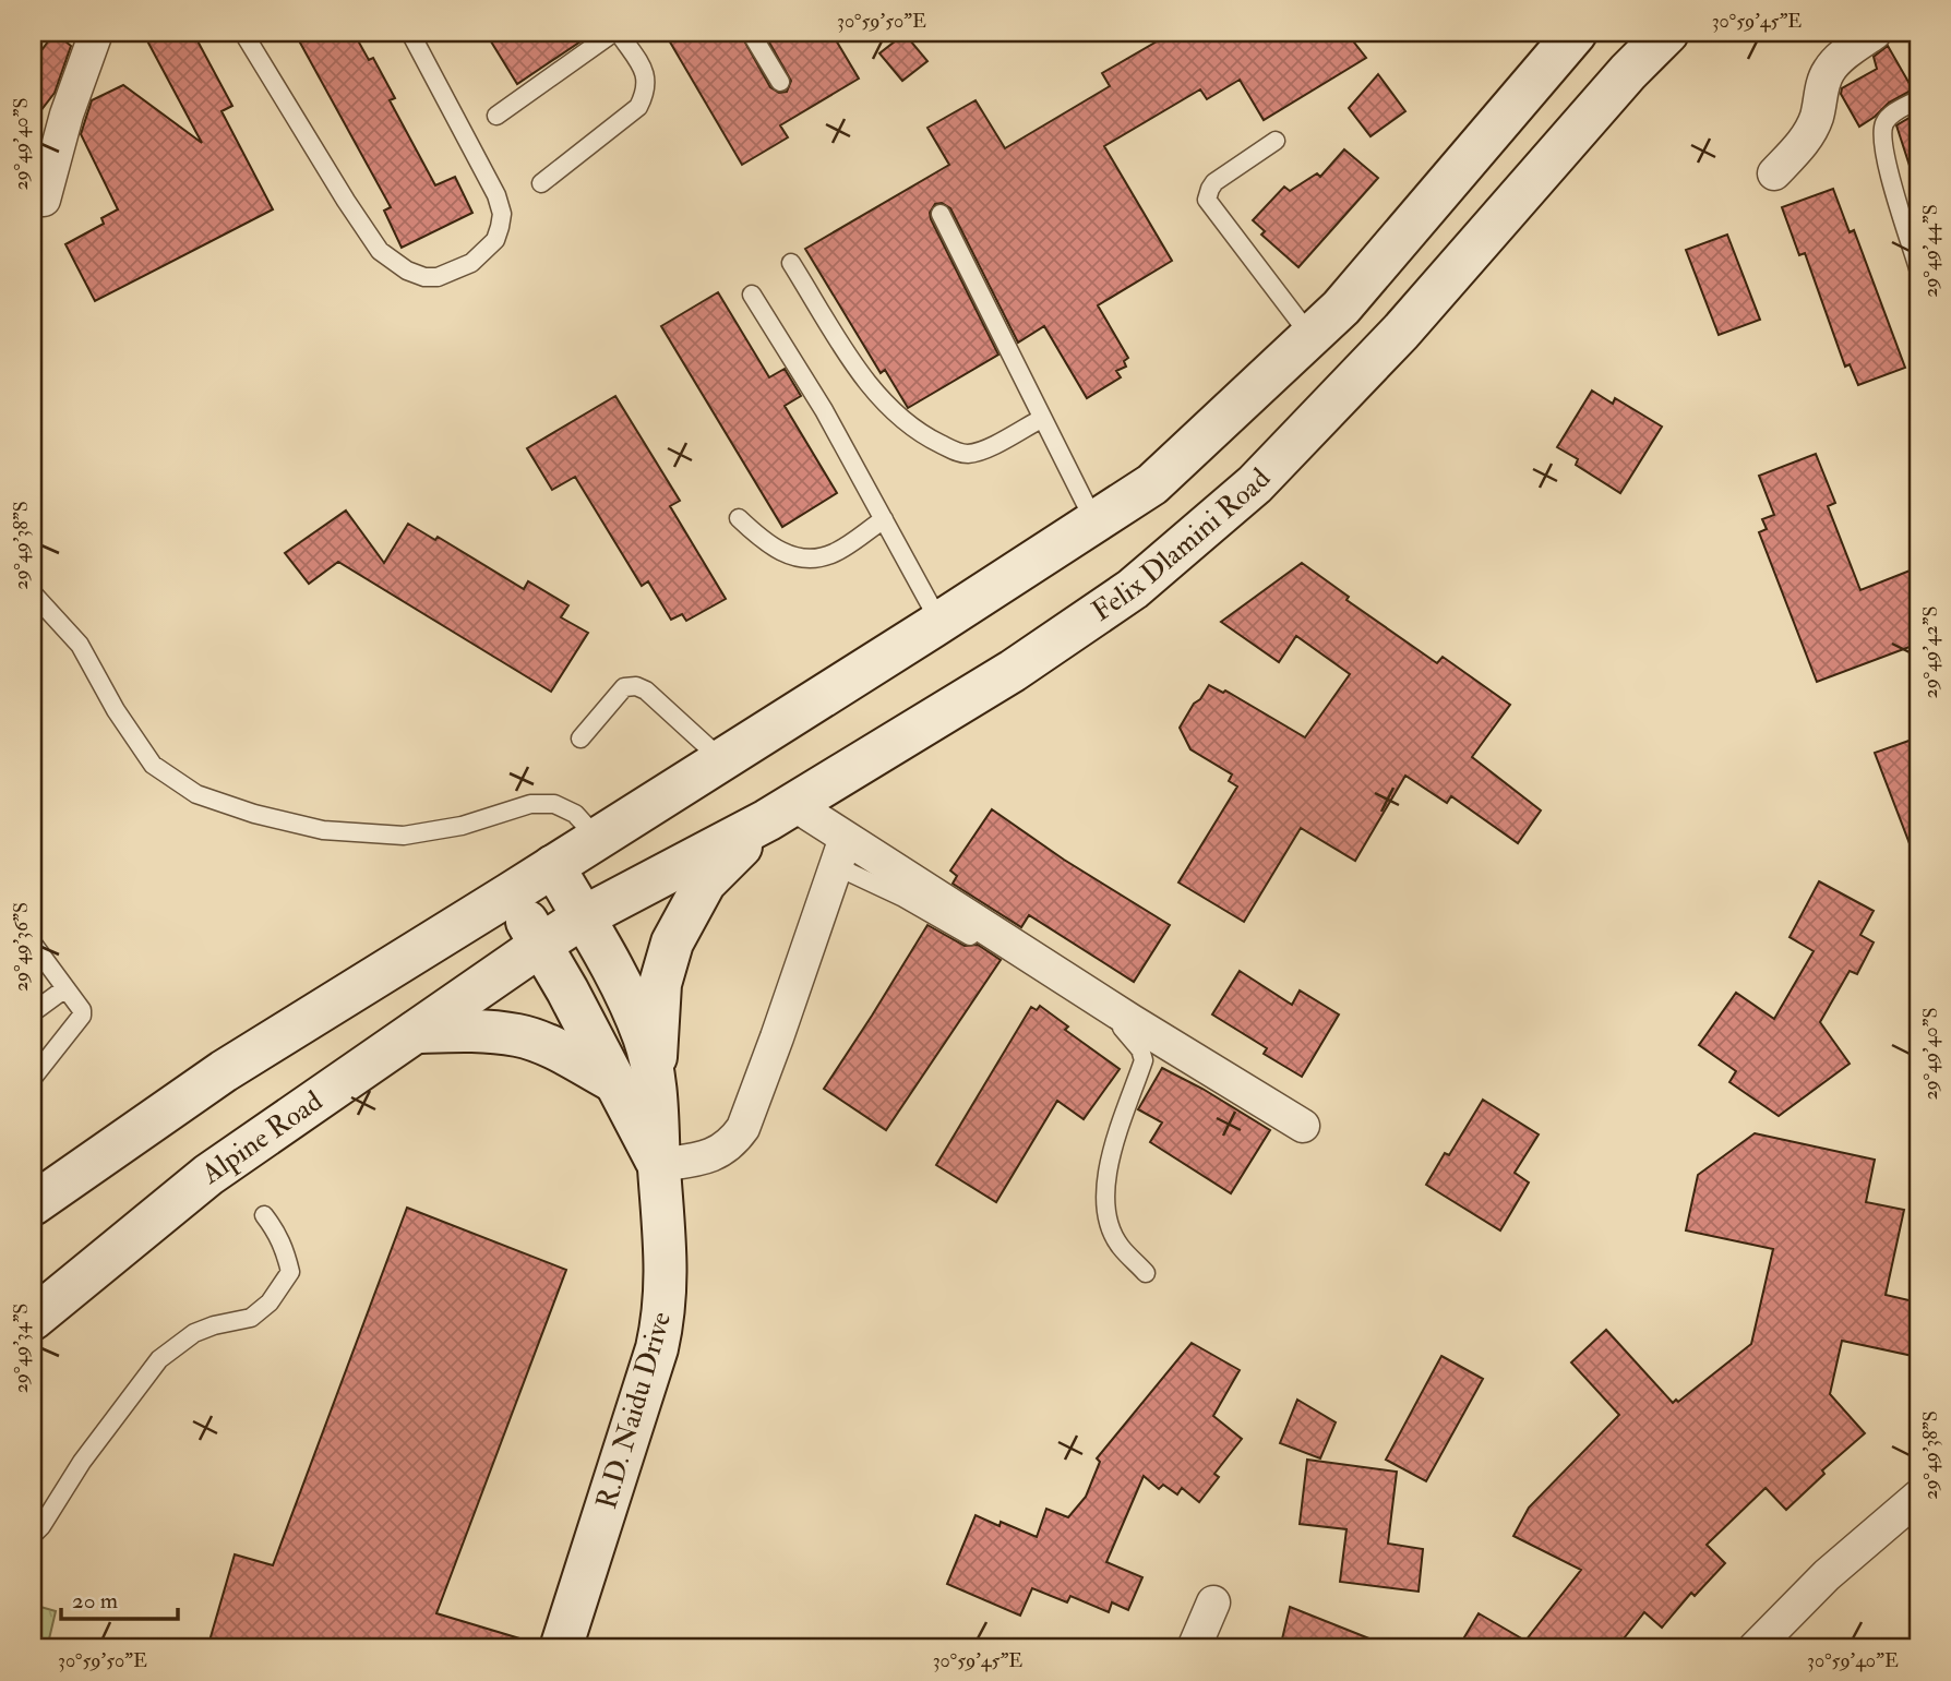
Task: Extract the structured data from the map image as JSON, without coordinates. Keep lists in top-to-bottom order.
{
  "streets": {
    "main road": ["Felix Dlamini Road", "Alpine Road", "R.D. Naidu Drive"]
  },
  "crossings": [
    ["Felix Dlamini Road", "Alpine Road"],
    ["Felix Dlamini Road", "R.D. Naidu Drive"],
    ["Alpine Road", "R.D. Naidu Drive"]
  ],
  "scale_bar": "20 m",
  "coordinates": [
    "30°59'50\"E",
    "30°59'45\"E",
    "29°49'40\"S",
    "29°49'44\"S",
    "29°49'38\"S",
    "29°49'42\"S",
    "29°49'36\"S",
    "29°49'34\"S",
    "30°59'40\"E"
  ]
}
